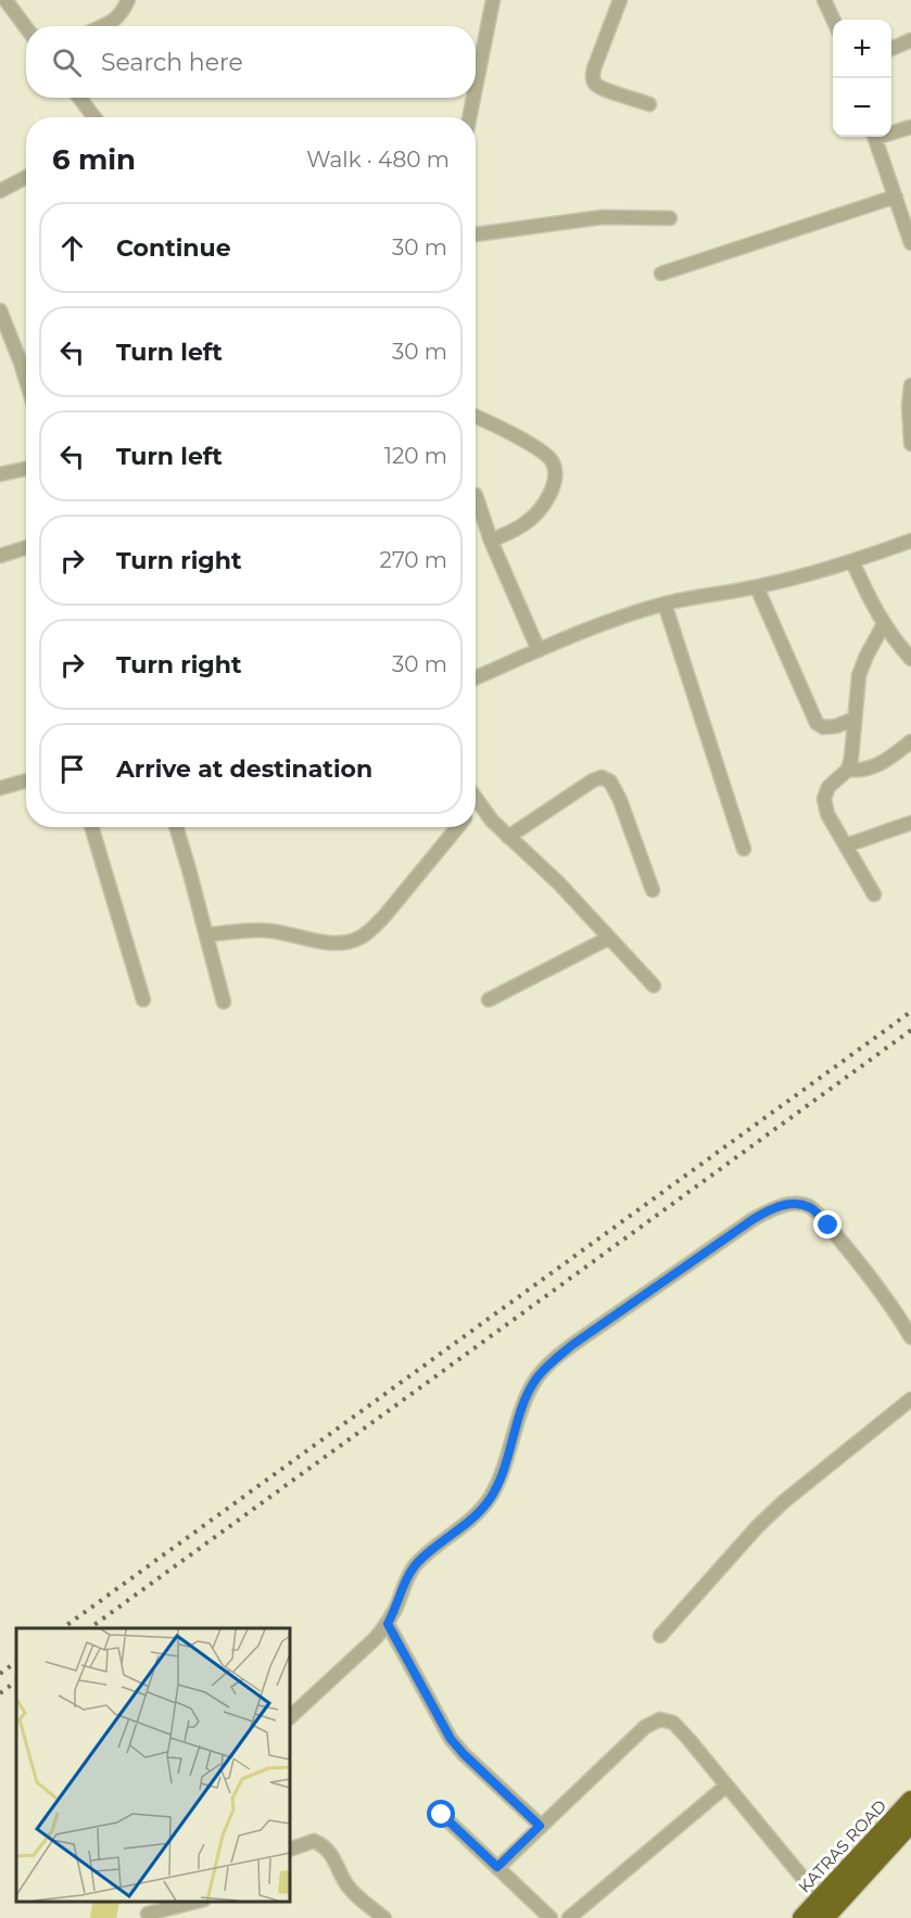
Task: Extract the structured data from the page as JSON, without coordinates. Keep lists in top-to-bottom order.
{
  "streets": {
    "highway": ["KATRAS ROAD"]
  },
  "page": {
    "map_buttons": ["+", "−"],
    "search": "Search here",
    "heading": ["6 min", "Walk · 480 m"],
    "list": [
      ["Continue", "30 m"],
      ["Turn left", "30 m"],
      ["Turn left", "120 m"],
      ["Turn right", "270 m"],
      ["Turn right", "30 m"],
      "Arrive at destination"
    ]
  }
}
